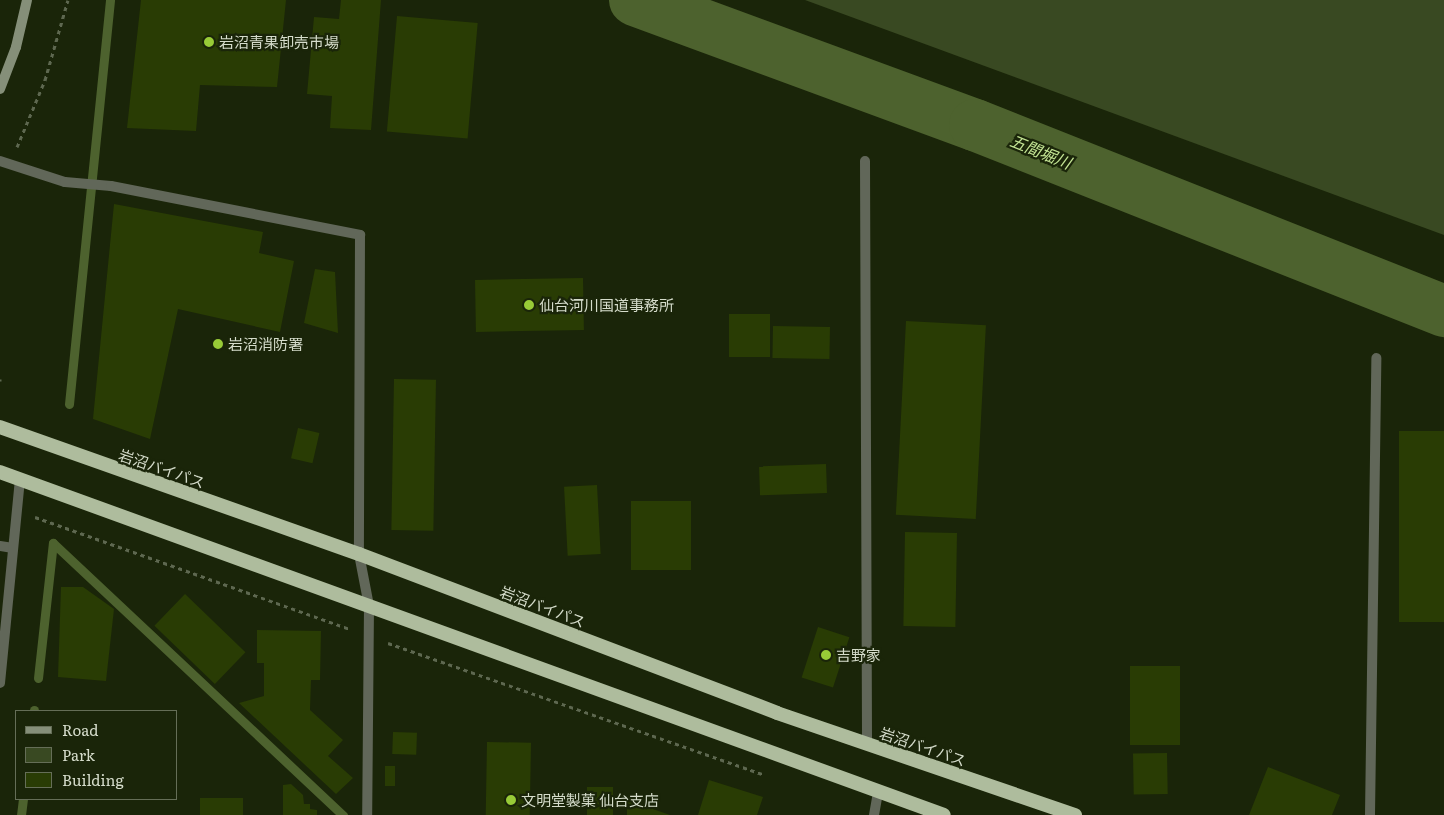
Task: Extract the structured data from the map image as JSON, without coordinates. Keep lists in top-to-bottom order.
{
  "streets": {
    "highway": ["岩沼バイパス"]
  },
  "water": ["五間堀川"],
  "places": [
    "岩沼青果卸売市場",
    "仙台河川国道事務所",
    "岩沼消防署",
    "吉野家",
    "文明堂製菓 仙台支店"
  ],
  "legend": ["Road", "Park", "Building"]
}
